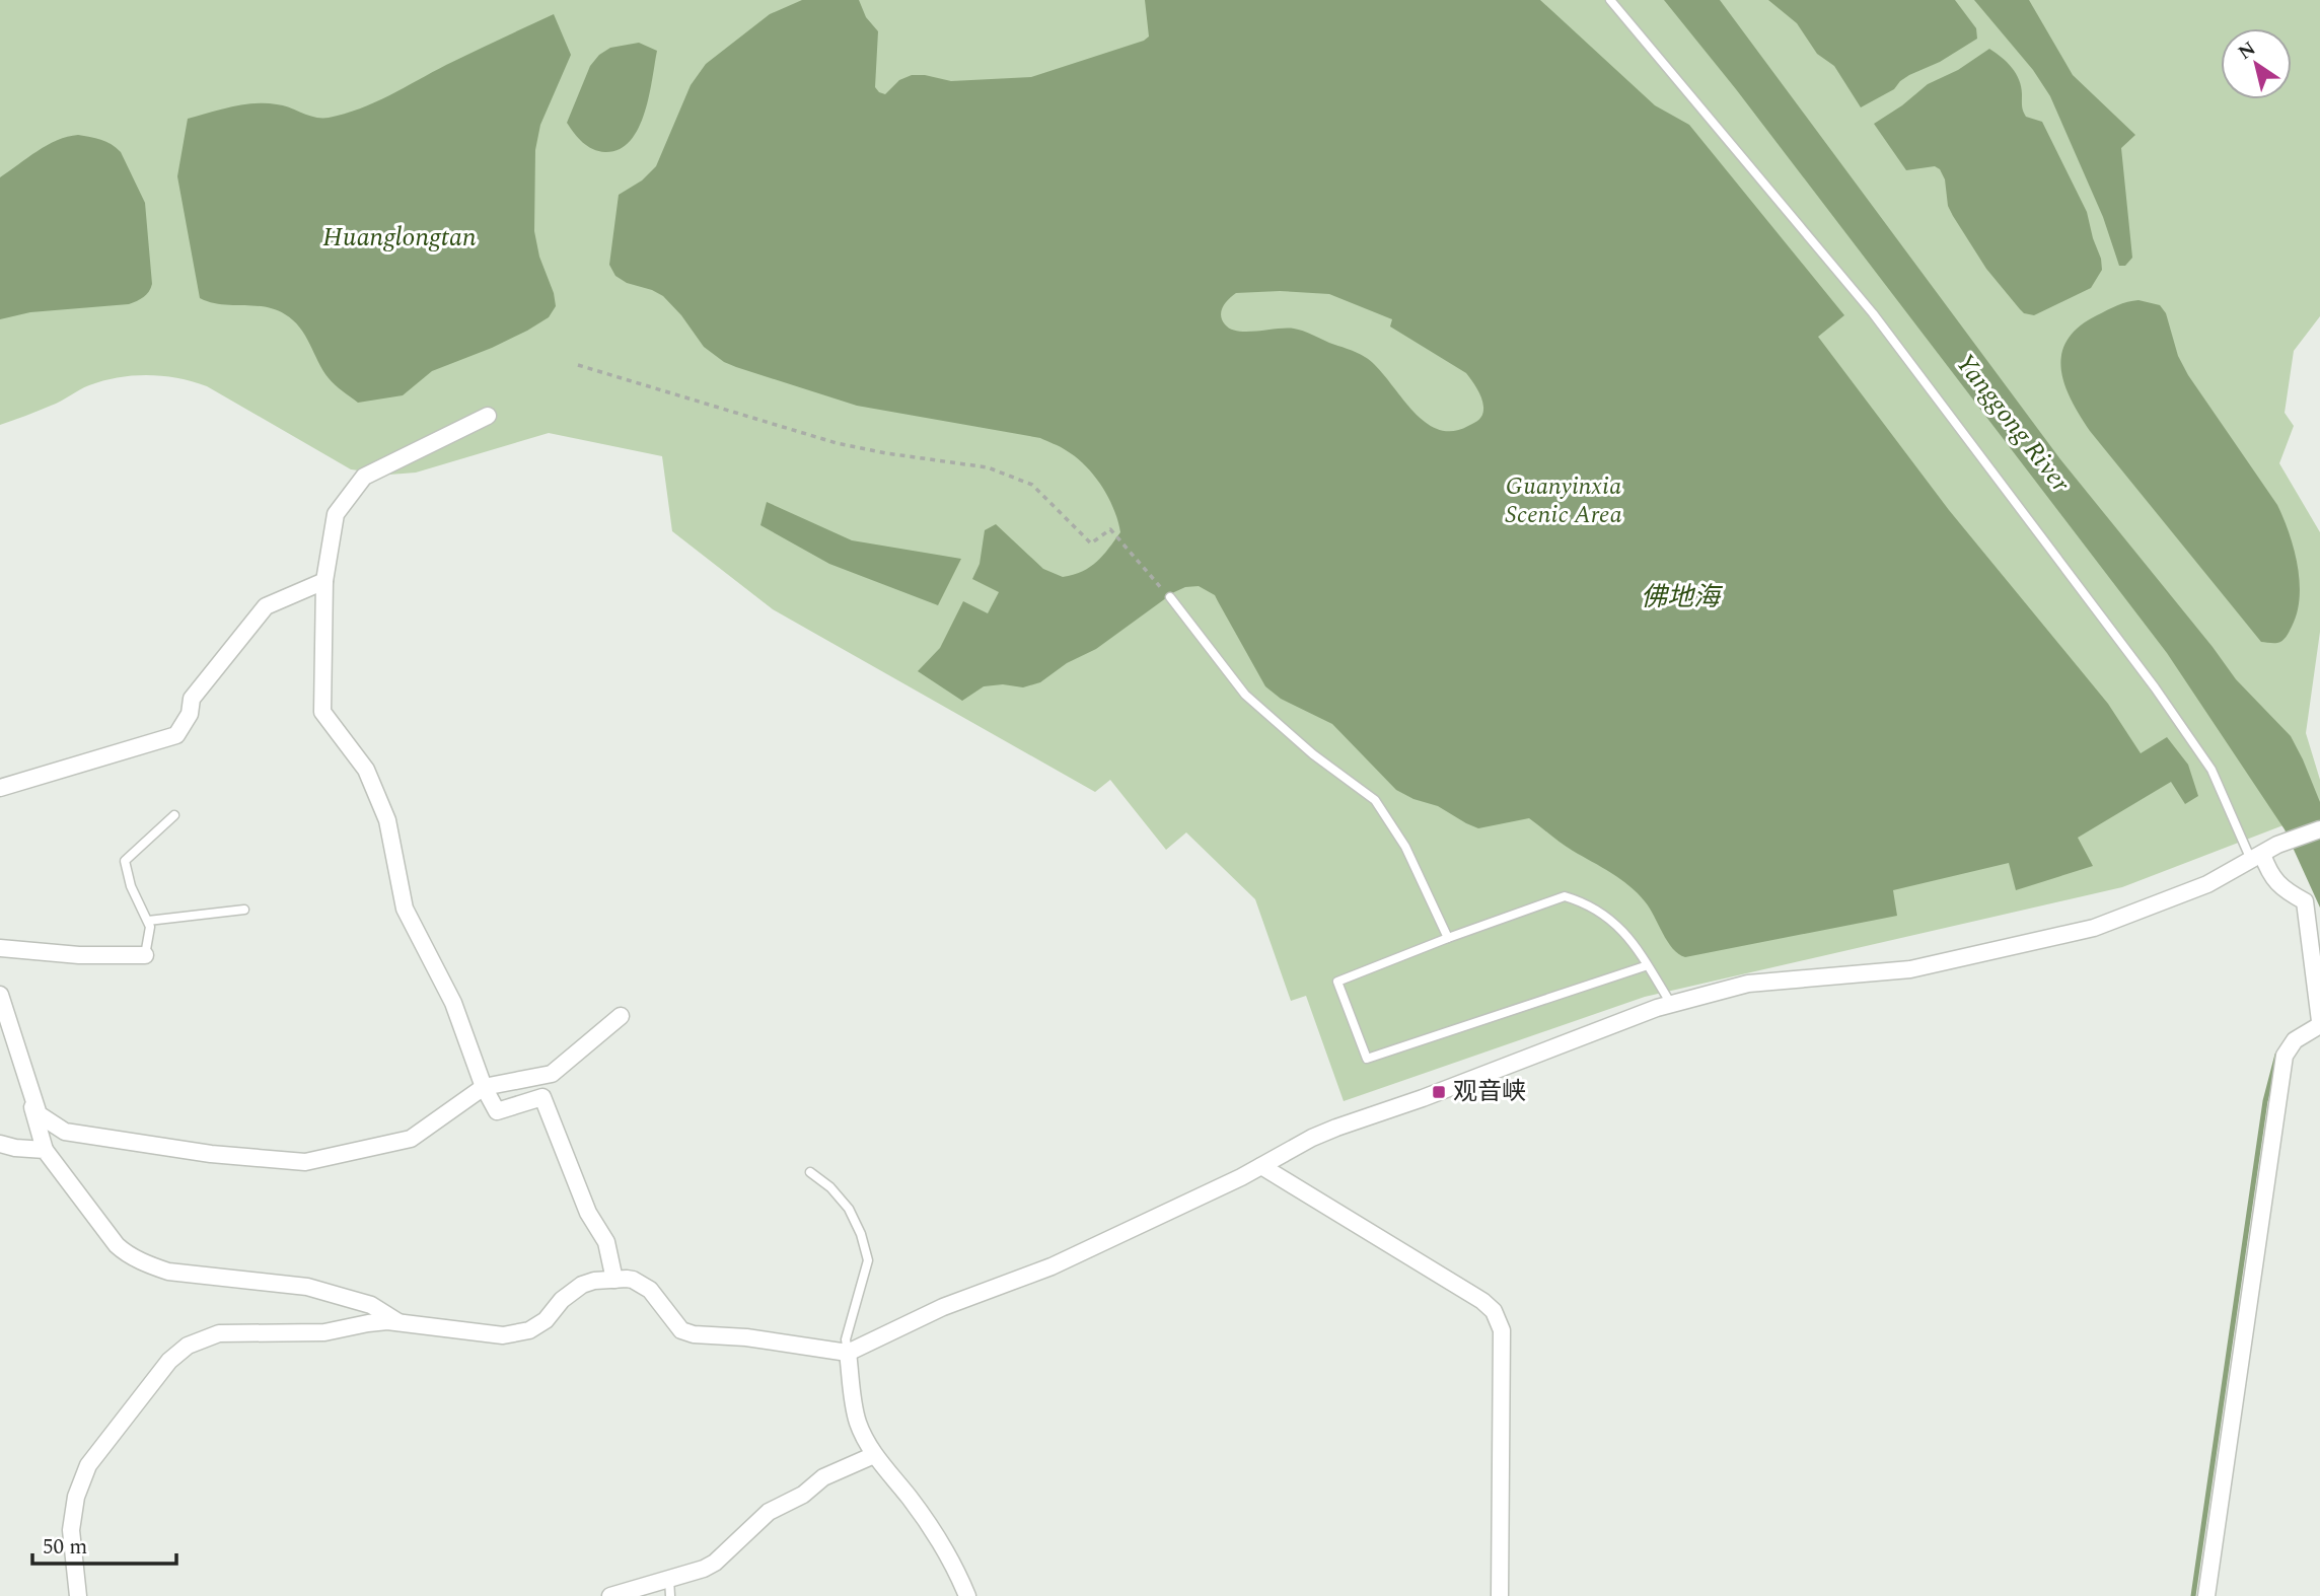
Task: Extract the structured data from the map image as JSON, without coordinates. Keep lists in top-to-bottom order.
{
  "water": ["Huanglongtan", "Yanggong River", "佛地海"],
  "parks": ["Guanyinxia Scenic Area"],
  "places": {
    "transit": ["观音峡"]
  },
  "scale_bar": "50 m",
  "north": "top left"
}
